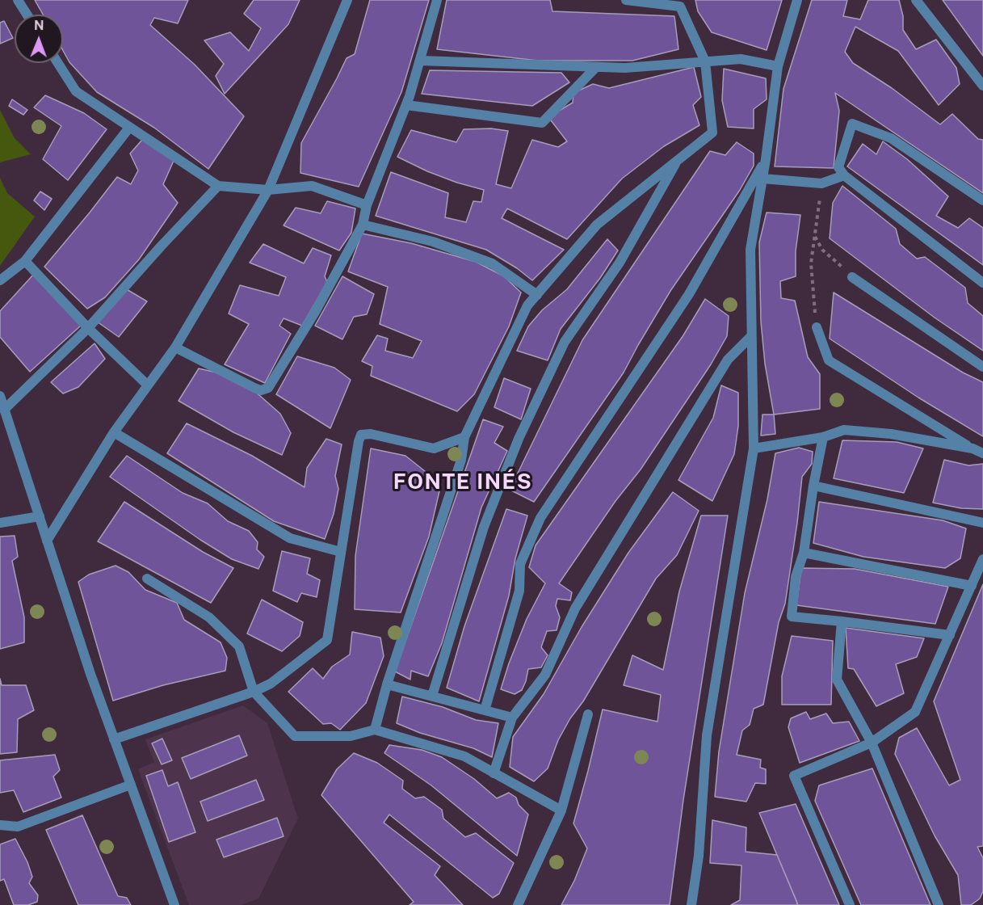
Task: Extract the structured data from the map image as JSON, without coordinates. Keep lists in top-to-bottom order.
{
  "districts": ["FONTE INÉS"],
  "north": "top"
}
